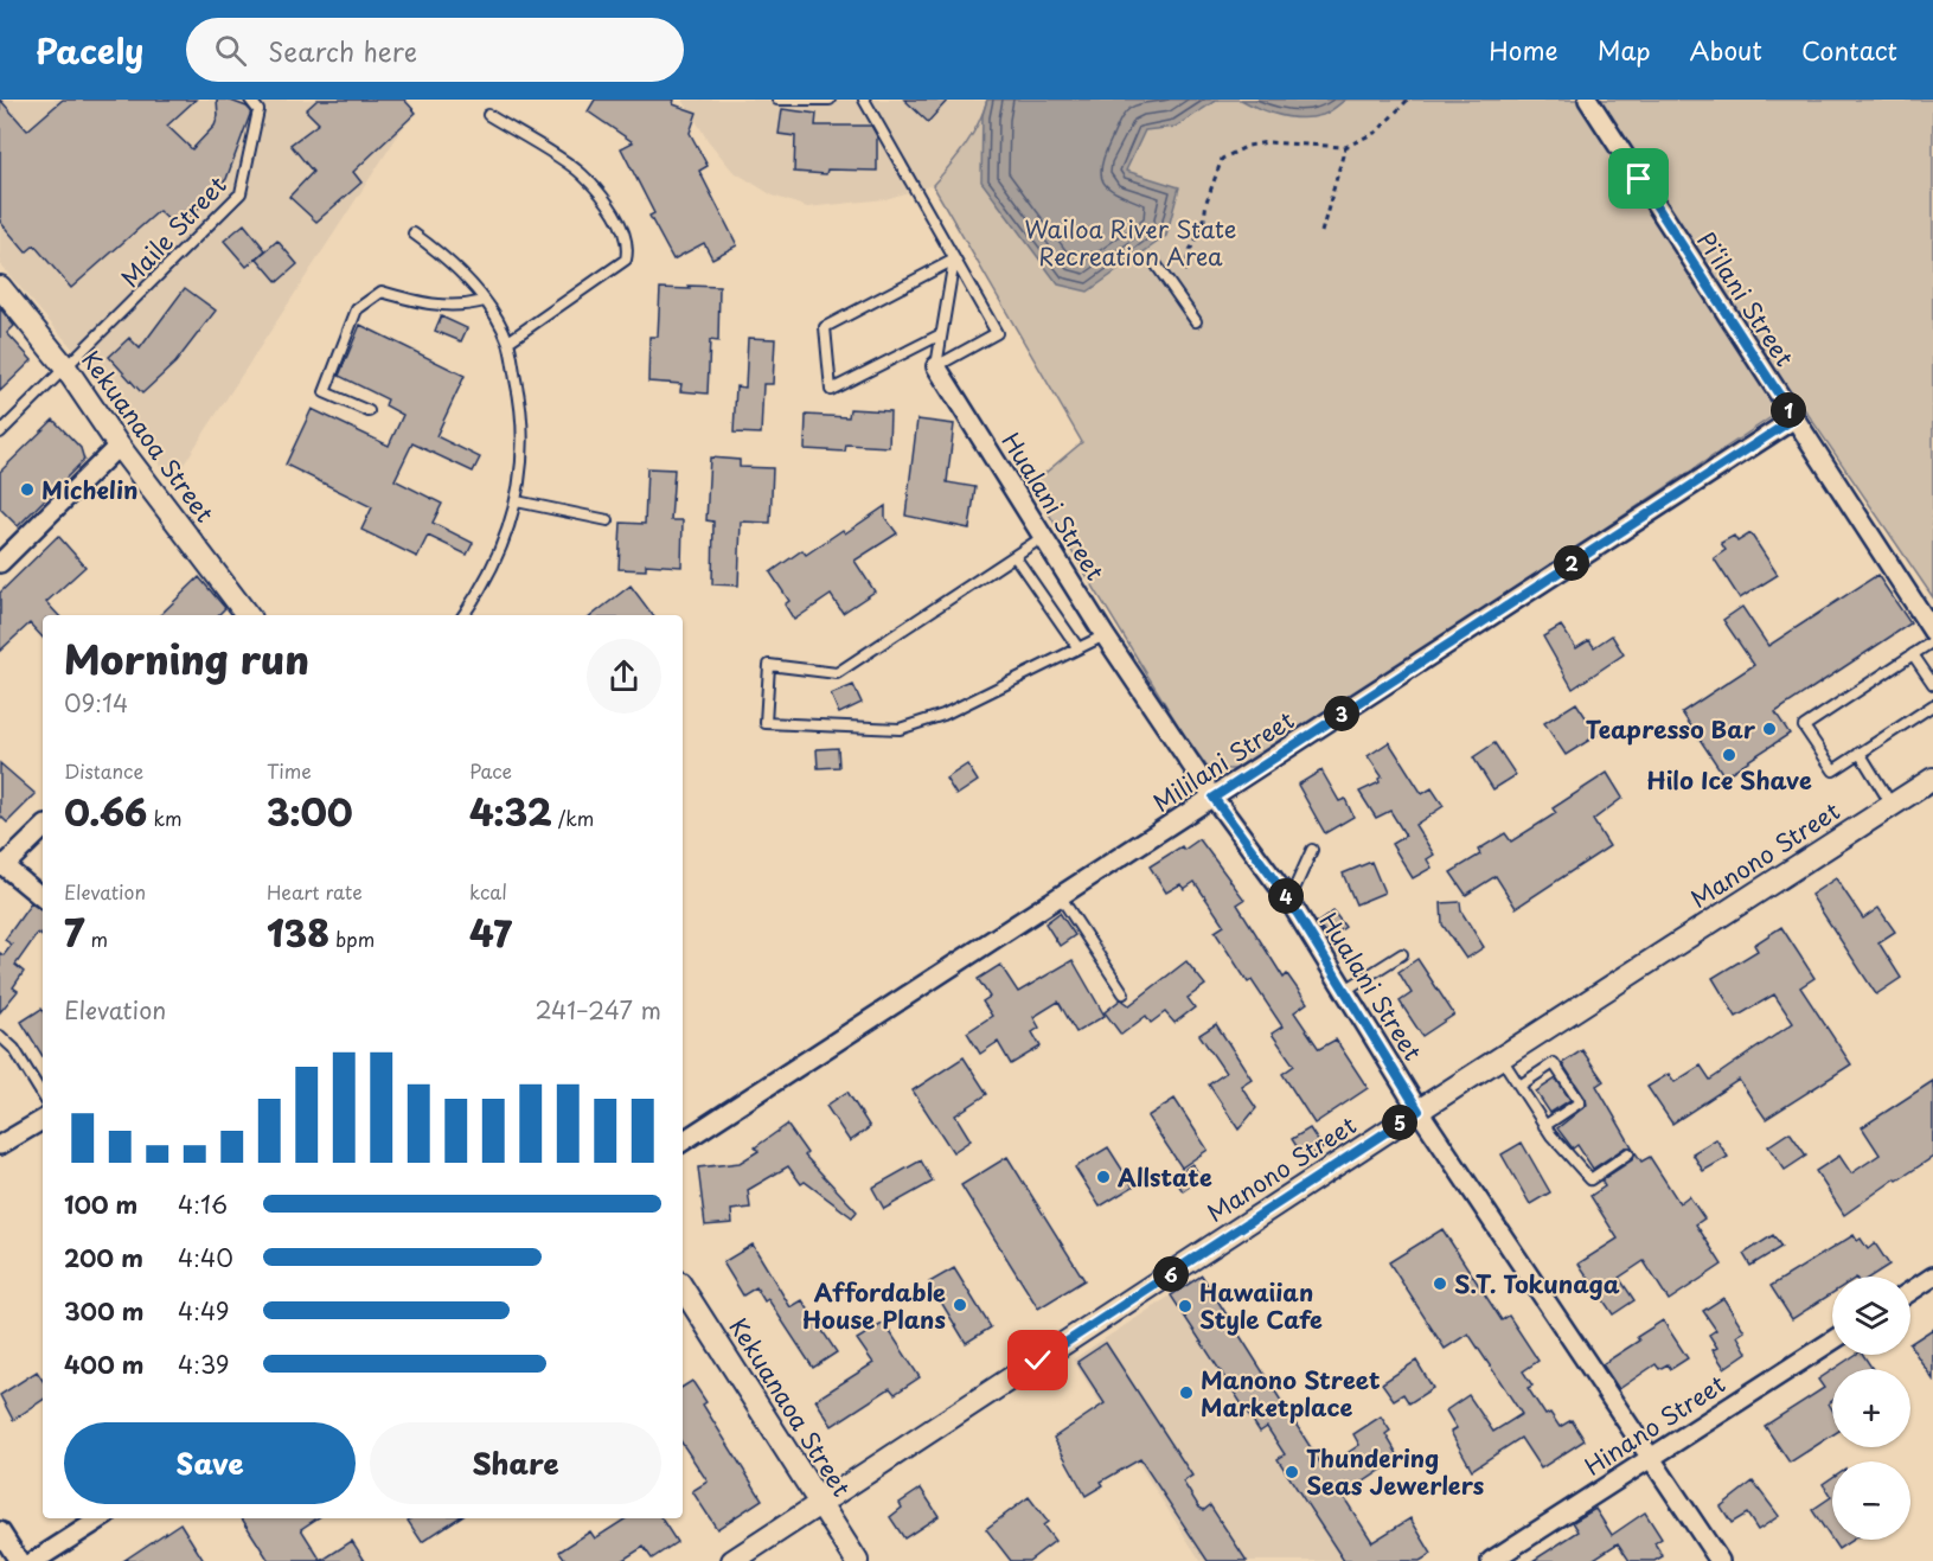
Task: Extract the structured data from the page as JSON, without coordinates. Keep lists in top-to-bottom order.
{
  "streets": {
    "street": [
      "Pi‘ilani Street",
      "Kekuanaoa Street",
      "Hualani Street",
      "Mililani Street",
      "Manono Street",
      "Hinano Street"
    ],
    "lane": ["Maile Street"]
  },
  "crossings": [
    ["Maile Street", "Kekuanaoa Street"],
    ["Pi‘ilani Street", "Mililani Street"],
    ["Kekuanaoa Street", "Manono Street"],
    ["Hualani Street", "Mililani Street"],
    ["Hualani Street", "Manono Street"],
    ["Hualani Street", "Hinano Street"]
  ],
  "parks": ["Wailoa River State Recreation Area"],
  "places": [
    "Michelin",
    "Teapresso Bar",
    "Hilo Ice Shave",
    "Allstate",
    "S.T. Tokunaga",
    "Affordable House Plans",
    "Hawaiian Style Cafe",
    "Manono Street Marketplace",
    "Thundering Seas Jewerlers"
  ],
  "page": {
    "header": "Pacely",
    "search": "Search here",
    "nav": [
      "Home",
      "Map",
      "About",
      "Contact"
    ],
    "pins": [
      "1",
      "2",
      "3",
      "4",
      "5",
      "6"
    ],
    "heading": ["Morning run", "09:14"],
    "stats": [
      ["Distance", "0.66 km"],
      ["Time", "3:00"],
      ["Pace", "4:32 /km"],
      ["Elevation", "7 m"],
      ["Heart rate", "138 bpm"],
      ["kcal", "47"]
    ],
    "chart": ["Elevation", "241–247 m"],
    "list": [
      {
        "name": "100 m",
        "note": "4:16"
      },
      {
        "name": "200 m",
        "note": "4:40"
      },
      {
        "name": "300 m",
        "note": "4:49"
      },
      {
        "name": "400 m",
        "note": "4:39"
      }
    ],
    "map_buttons": ["+", "−"],
    "buttons": ["Save", "Share"]
  }
}
